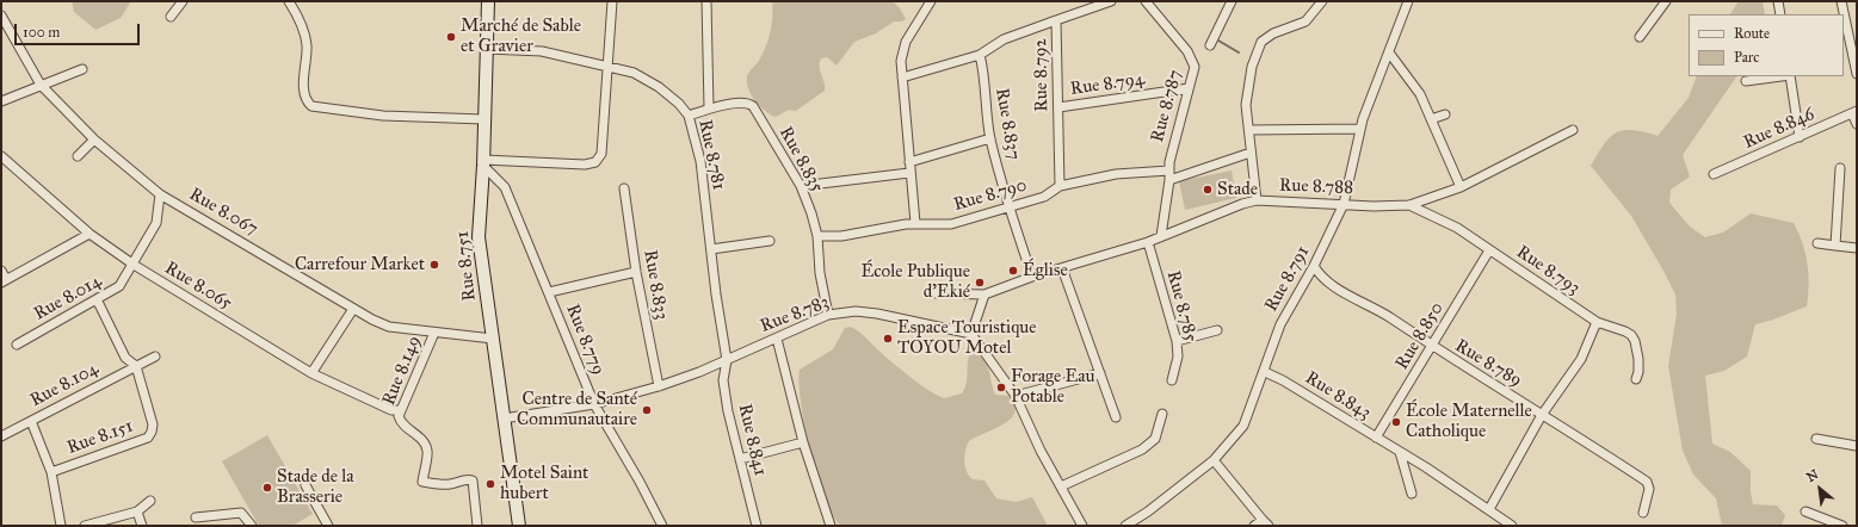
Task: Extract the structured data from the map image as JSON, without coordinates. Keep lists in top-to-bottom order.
{
  "streets": {
    "main road": ["Rue 8.751"],
    "street": [
      "Rue 8.792",
      "Rue 8.794",
      "Rue 8.787",
      "Rue 8.837",
      "Rue 8.846",
      "Rue 8.781",
      "Rue 8.835",
      "Rue 8.788",
      "Rue 8.790",
      "Rue 8.067",
      "Rue 8.793",
      "Rue 8.791",
      "Rue 8.833",
      "Rue 8.065",
      "Rue 8.014",
      "Rue 8.785",
      "Rue 8.783",
      "Rue 8.850",
      "Rue 8.779",
      "Rue 8.789",
      "Rue 8.149",
      "Rue 8.104",
      "Rue 8.843",
      "Rue 8.151",
      "Rue 8.841"
    ]
  },
  "crossings": [
    ["Rue 8.792", "Rue 8.794"],
    ["Rue 8.792", "Rue 8.790"],
    ["Rue 8.794", "Rue 8.787"],
    ["Rue 8.787", "Rue 8.788"],
    ["Rue 8.787", "Rue 8.790"],
    ["Rue 8.837", "Rue 8.788"],
    ["Rue 8.837", "Rue 8.790"],
    ["Rue 8.781", "Rue 8.751"],
    ["Rue 8.781", "Rue 8.783"],
    ["Rue 8.781", "Rue 8.841"],
    ["Rue 8.835", "Rue 8.790"],
    ["Rue 8.835", "Rue 8.783"],
    ["Rue 8.788", "Rue 8.793"],
    ["Rue 8.788", "Rue 8.791"],
    ["Rue 8.788", "Rue 8.785"],
    ["Rue 8.067", "Rue 8.751"],
    ["Rue 8.067", "Rue 8.014"],
    ["Rue 8.067", "Rue 8.149"],
    ["Rue 8.751", "Rue 8.783"],
    ["Rue 8.751", "Rue 8.779"],
    ["Rue 8.793", "Rue 8.850"],
    ["Rue 8.791", "Rue 8.789"],
    ["Rue 8.791", "Rue 8.843"],
    ["Rue 8.833", "Rue 8.783"],
    ["Rue 8.065", "Rue 8.014"],
    ["Rue 8.065", "Rue 8.149"],
    ["Rue 8.014", "Rue 8.151"],
    ["Rue 8.783", "Rue 8.779"],
    ["Rue 8.783", "Rue 8.841"],
    ["Rue 8.850", "Rue 8.789"],
    ["Rue 8.850", "Rue 8.843"],
    ["Rue 8.104", "Rue 8.151"]
  ],
  "places": [
    "Marché de Sable et Gravier",
    "Stade",
    "Carrefour Market",
    "Église",
    "École Publique d'Ekié",
    "Espace Touristique TOYOU Motel",
    "Forage Eau Potable",
    "Centre de Santé Communautaire",
    "École Maternelle Catholique",
    "Motel Saint hubert",
    "Stade de la Brasserie"
  ],
  "legend": ["Route", "Parc"],
  "scale_bar": "100 m",
  "north": "top left"
}
